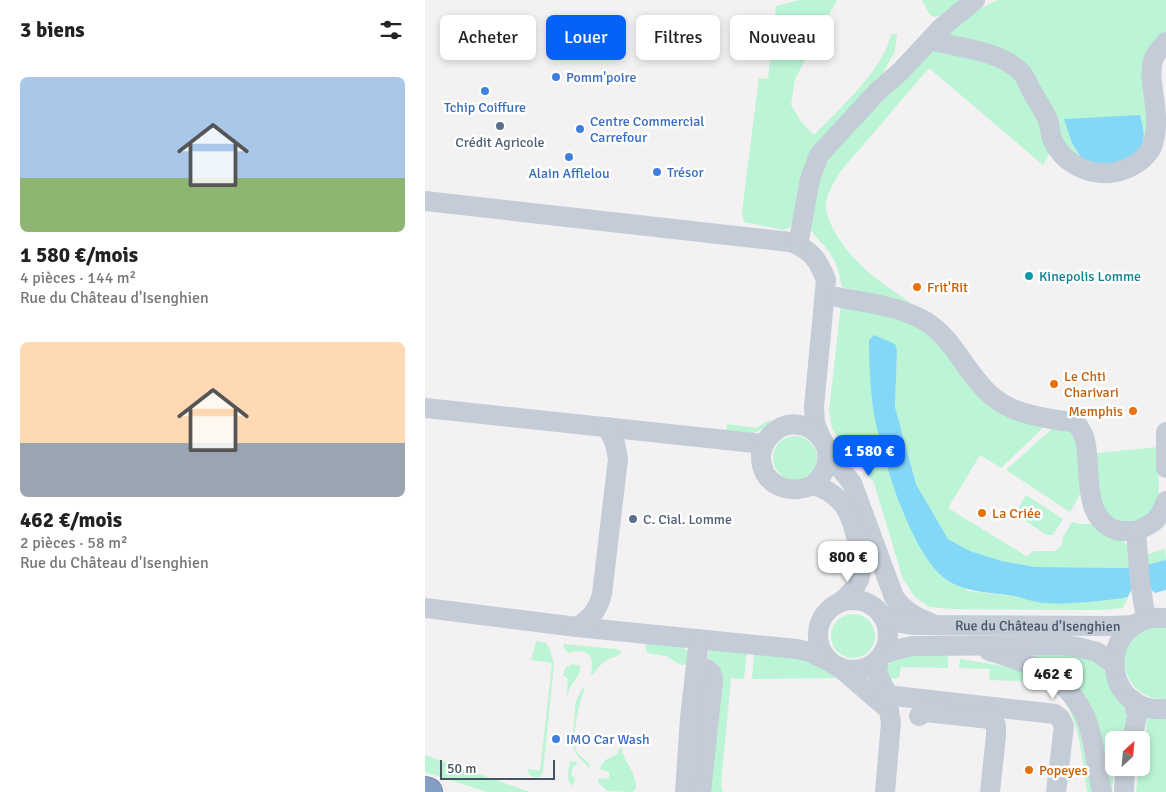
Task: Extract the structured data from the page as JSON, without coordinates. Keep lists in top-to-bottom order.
{
  "streets": {
    "street": ["Rue du Château d'Isenghien"]
  },
  "places": [
    "Pomm'poire",
    "Tchip Coiffure",
    "Crédit Agricole",
    "Centre Commercial Carrefour",
    "Alain Afflelou",
    "Trésor",
    "Kinepolis Lomme",
    "Frit'Rit",
    "Le Chti Charivari",
    "Memphis",
    "La Criée",
    "C. Cial. Lomme",
    "IMO Car Wash",
    "Popeyes"
  ],
  "scale_bar": "50 m",
  "north": "top right",
  "page": {
    "heading": "3 biens",
    "chip": [
      "Acheter",
      "Louer",
      "Filtres",
      "Nouveau"
    ],
    "list": [
      {
        "name": "1 580 €/mois",
        "note": "4 pièces · 144 m² · Rue du Château d'Isenghien"
      },
      {
        "name": "462 €/mois",
        "note": "2 pièces · 58 m² · Rue du Château d'Isenghien"
      }
    ],
    "price": ["1 580 €", "800 €", "462 €"],
    "scale": "50 m"
  }
}
